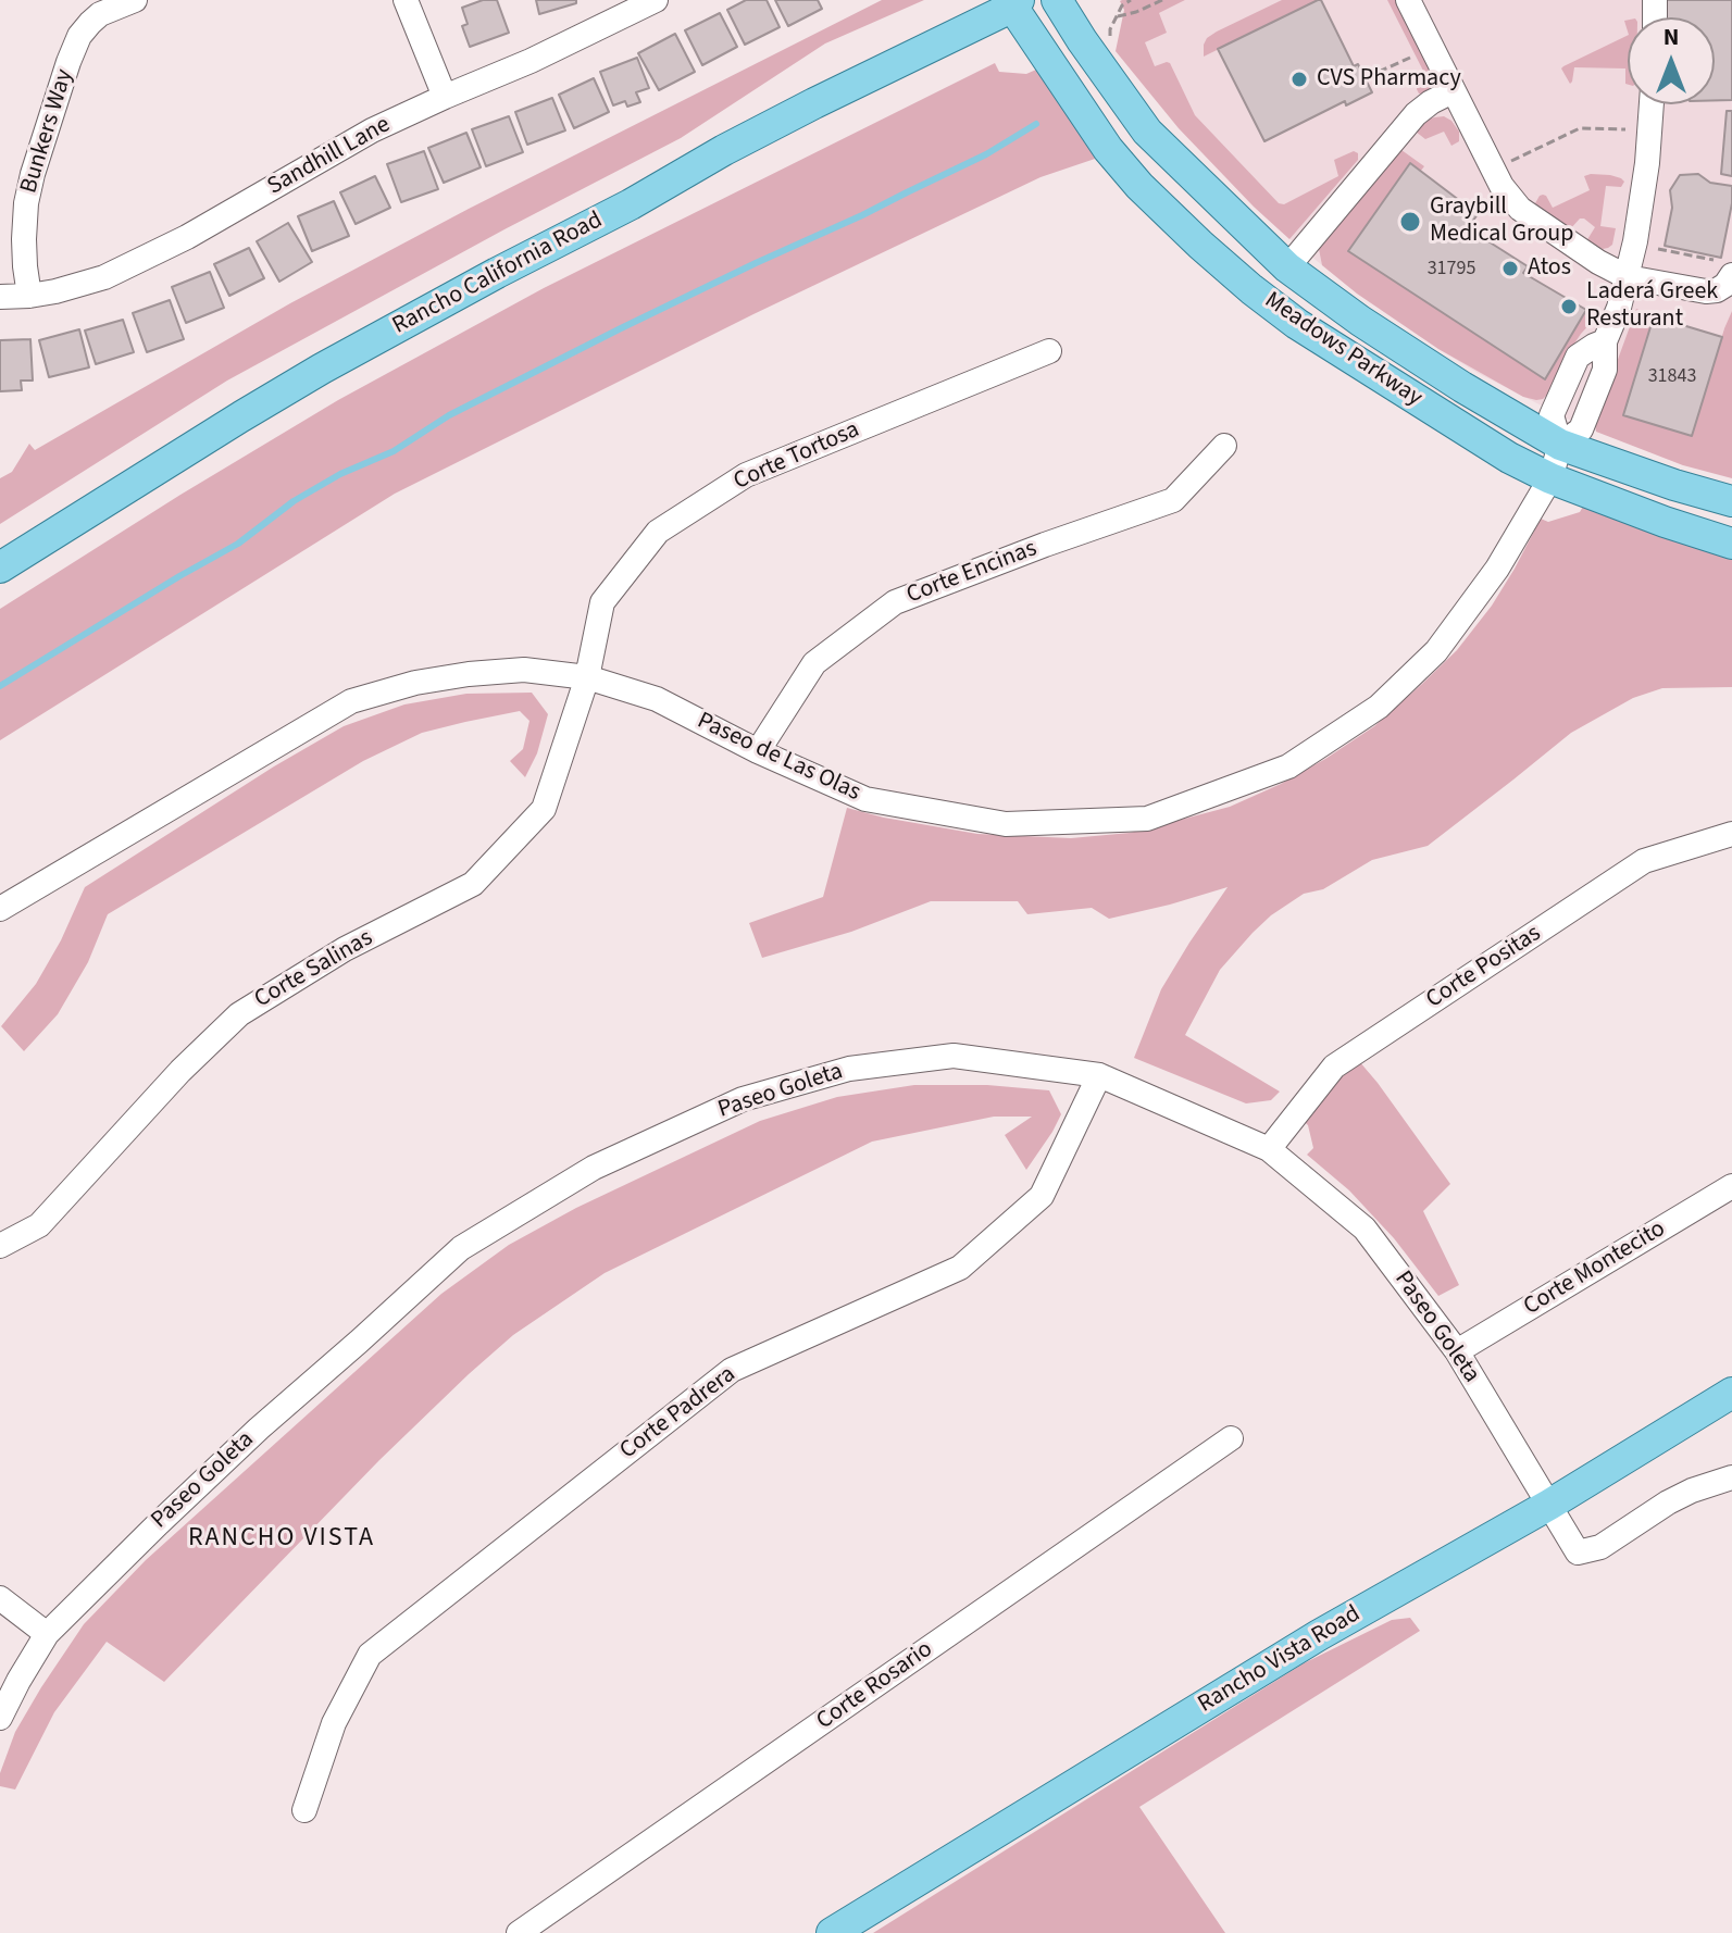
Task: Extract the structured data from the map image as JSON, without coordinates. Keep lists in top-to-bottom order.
{
  "streets": {
    "main road": ["Rancho California Road", "Meadows Parkway", "Rancho Vista Road"],
    "street": [
      "Bunkers Way",
      "Sandhill Lane",
      "Corte Tortosa",
      "Corte Encinas",
      "Paseo de Las Olas",
      "Corte Positas",
      "Corte Salinas",
      "Paseo Goleta",
      "Corte Montecito",
      "Corte Padrera",
      "Corte Rosario"
    ]
  },
  "crossings": [
    ["Bunkers Way", "Sandhill Lane"],
    ["Rancho California Road", "Meadows Parkway"],
    ["Meadows Parkway", "Paseo de Las Olas"],
    ["Corte Tortosa", "Paseo de Las Olas"],
    ["Corte Tortosa", "Corte Salinas"],
    ["Corte Encinas", "Paseo de Las Olas"],
    ["Paseo de Las Olas", "Corte Salinas"],
    ["Corte Positas", "Paseo Goleta"],
    ["Paseo Goleta", "Corte Montecito"],
    ["Paseo Goleta", "Corte Padrera"],
    ["Paseo Goleta", "Rancho Vista Road"]
  ],
  "districts": ["RANCHO VISTA"],
  "places": [
    "CVS Pharmacy",
    "Graybill Medical Group",
    "Atos",
    "Laderá Greek Resturant"
  ],
  "house_numbers": ["31795", "31843"],
  "north": "top"
}
